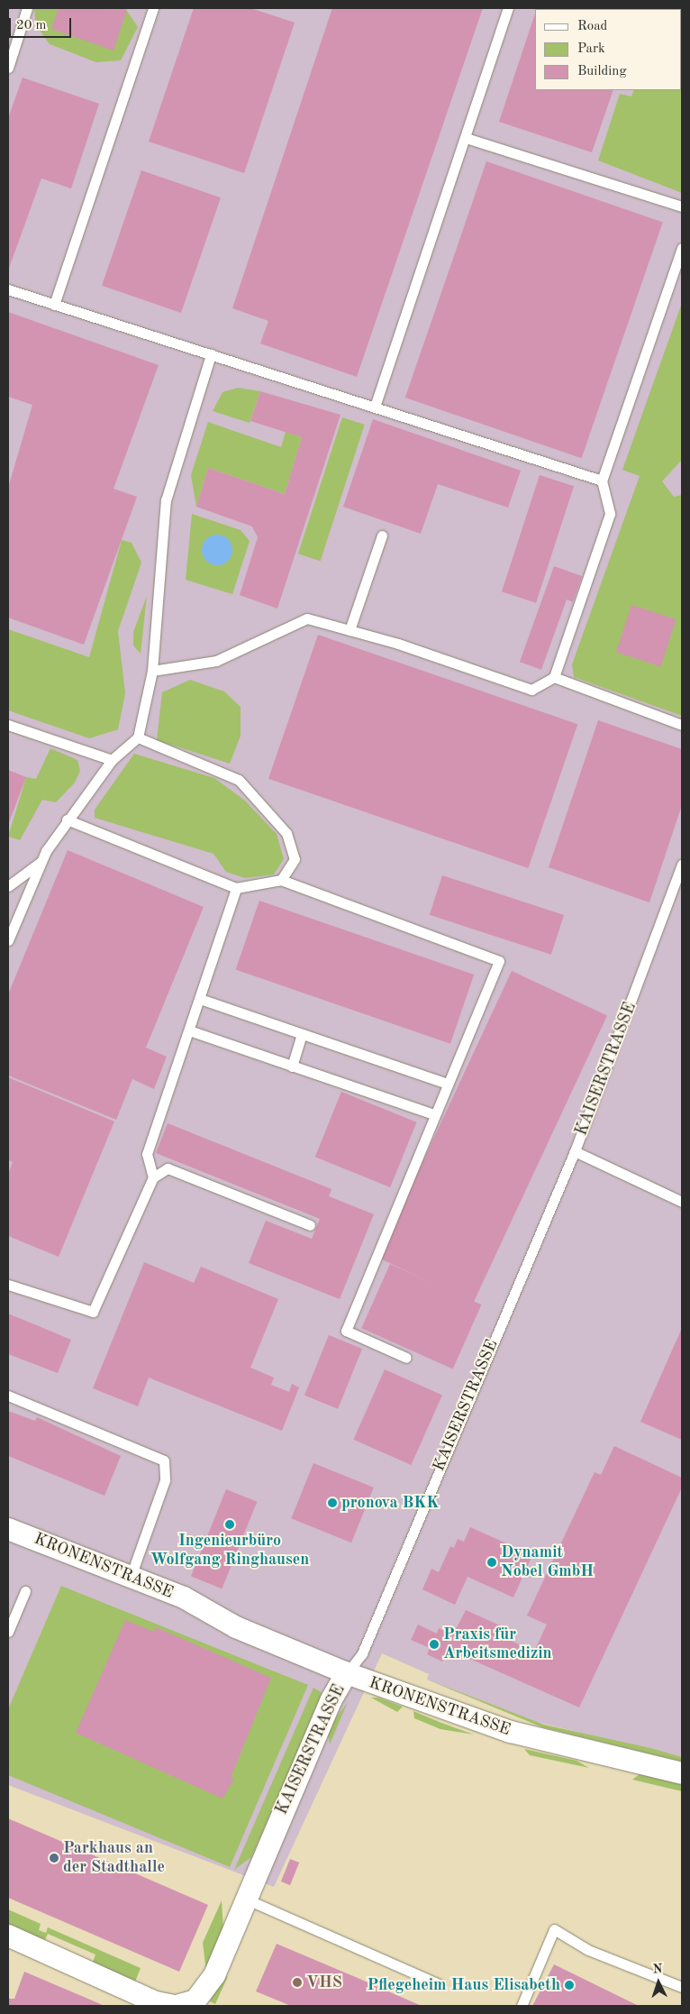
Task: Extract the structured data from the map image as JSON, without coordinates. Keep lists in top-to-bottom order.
{
  "streets": {
    "street": ["KAISERSTRASSE", "KRONENSTRASSE"]
  },
  "crossings": [
    ["KAISERSTRASSE", "KRONENSTRASSE"]
  ],
  "places": [
    "pronova BKK",
    "Ingenieurbüro Wolfgang Ringhausen",
    "Dynamit Nobel GmbH",
    "Praxis für Arbeitsmedizin",
    "Parkhaus an der Stadthalle",
    "VHS",
    "Pflegeheim Haus Elisabeth"
  ],
  "legend": ["Road", "Park", "Building"],
  "scale_bar": "20 m",
  "north": "top"
}
